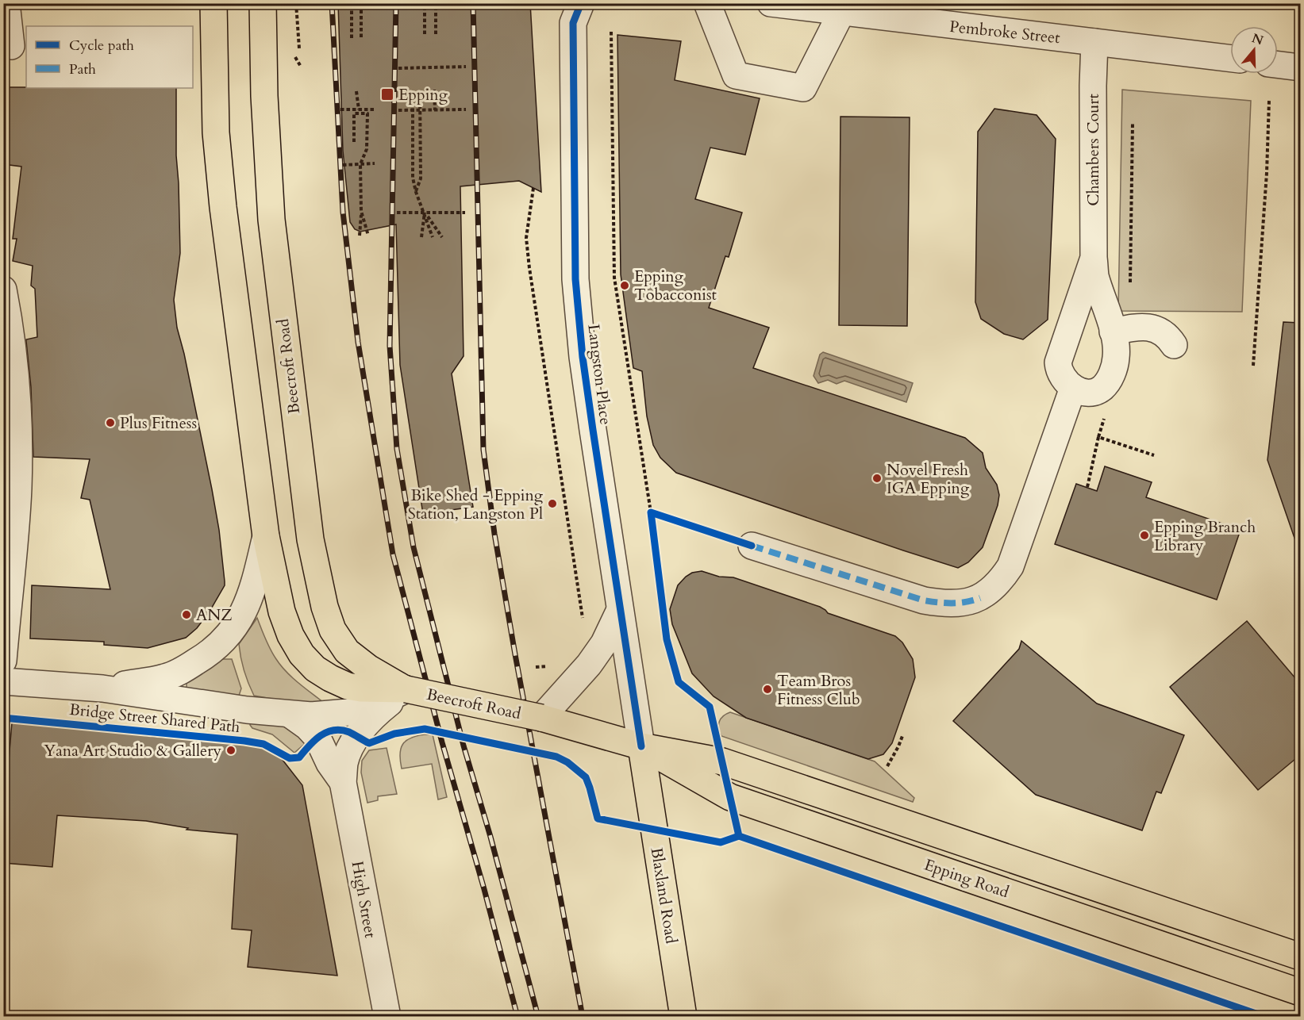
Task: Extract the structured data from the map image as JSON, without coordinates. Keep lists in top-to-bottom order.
{
  "streets": {
    "main road": ["Beecroft Road", "Epping Road", "Blaxland Road"],
    "street": [
      "Pembroke Street",
      "Chambers Court",
      "Langston Place",
      "High Street"
    ],
    "cycle path": ["Bridge Street Shared Path"]
  },
  "crossings": [
    ["Pembroke Street", "Chambers Court"],
    ["Beecroft Road", "Epping Road"],
    ["Beecroft Road", "High Street"],
    ["Langston Place", "Epping Road"],
    ["Langston Place", "Blaxland Road"],
    ["Epping Road", "Blaxland Road"]
  ],
  "places": {
    "transit": ["Epping"],
    "other": [
      "Epping Tobacconist",
      "Plus Fitness",
      "Novel Fresh IGA Epping",
      "Bike Shed - Epping Station, Langston Pl",
      "Epping Branch Library",
      "ANZ",
      "Team Bros Fitness Club",
      "Yana Art Studio & Gallery"
    ]
  },
  "legend": ["Cycle path", "Path"],
  "north": "top"
}
